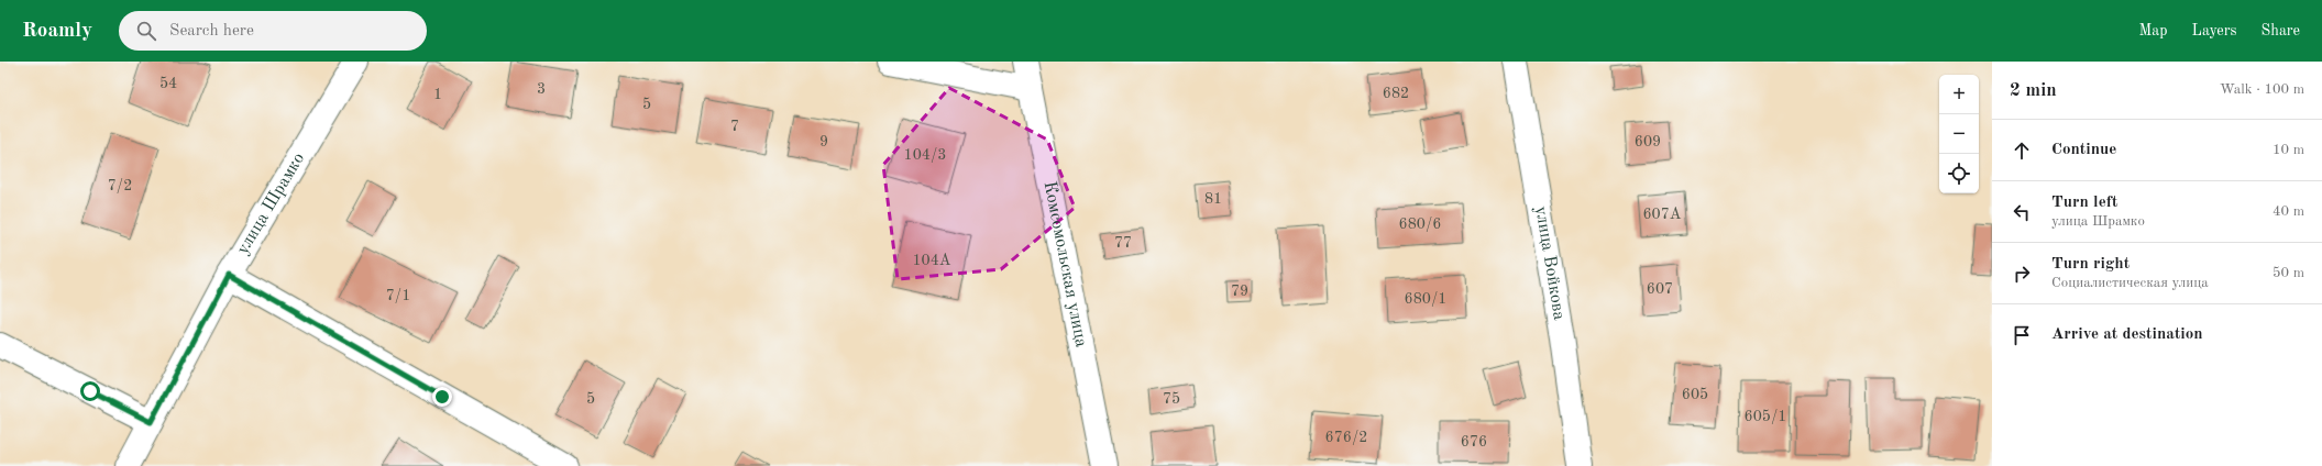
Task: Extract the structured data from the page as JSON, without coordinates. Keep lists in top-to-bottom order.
{
  "streets": {
    "street": ["улица Шрамко", "Комсомольская улица", "улица Войкова"]
  },
  "house_numbers": [
    "54",
    "3",
    "682",
    "1",
    "5",
    "7",
    "9",
    "609",
    "104/3",
    "7/2",
    "81",
    "607А",
    "680/6",
    "77",
    "104А",
    "607",
    "79",
    "7/1",
    "680/1",
    "605",
    "5",
    "75",
    "605/1",
    "676/2",
    "676"
  ],
  "page": {
    "header": "Roamly",
    "search": "Search here",
    "nav": ["Map", "Layers", "Share"],
    "heading": ["2 min", "Walk · 100 m"],
    "map_buttons": ["+", "−"],
    "list": [
      ["Continue", "10 m"],
      ["Turn left", "улица Шрамко", "40 m"],
      ["Turn right", "Социалистическая улица", "50 m"],
      "Arrive at destination"
    ]
  }
}
